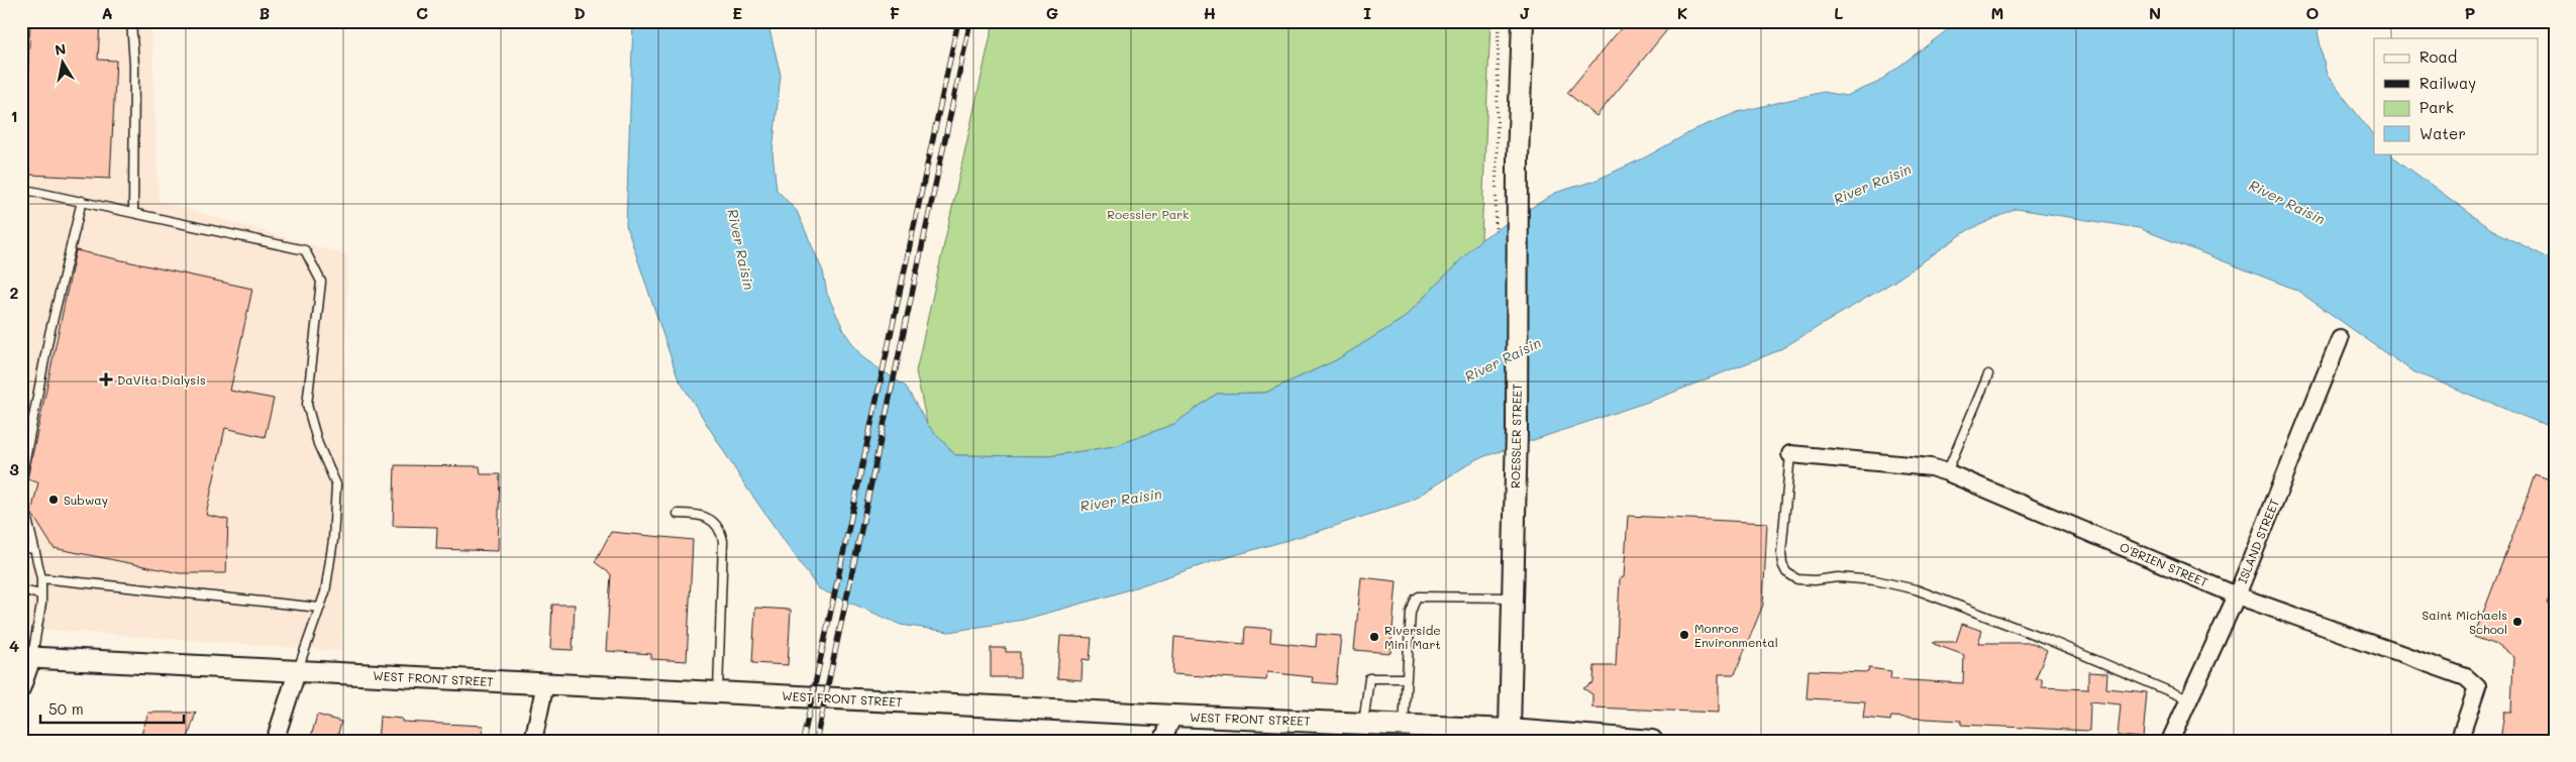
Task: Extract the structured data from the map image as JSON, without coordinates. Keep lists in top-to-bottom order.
{
  "streets": {
    "street": [
      "ROESSLER STREET",
      "ISLAND STREET",
      "O'BRIEN STREET",
      "WEST FRONT STREET"
    ]
  },
  "crossings": [
    ["ROESSLER STREET", "WEST FRONT STREET"],
    ["ISLAND STREET", "O'BRIEN STREET"]
  ],
  "water": ["River Raisin"],
  "parks": ["Roessler Park"],
  "places": {
    "health": ["DaVita Dialysis"],
    "other": [
      "Subway",
      "Saint Michaels School",
      "Monroe Environmental",
      "Riverside Mini Mart"
    ]
  },
  "legend": [
    "Road",
    "Railway",
    "Park",
    "Water"
  ],
  "scale_bar": "50 m",
  "north": "top",
  "grid": {
    "columns": [
      "A",
      "B",
      "C",
      "D",
      "E",
      "F",
      "G",
      "H",
      "I",
      "J",
      "K",
      "L",
      "M",
      "N",
      "O",
      "P"
    ],
    "rows": [
      "1",
      "2",
      "3",
      "4"
    ]
  }
}
